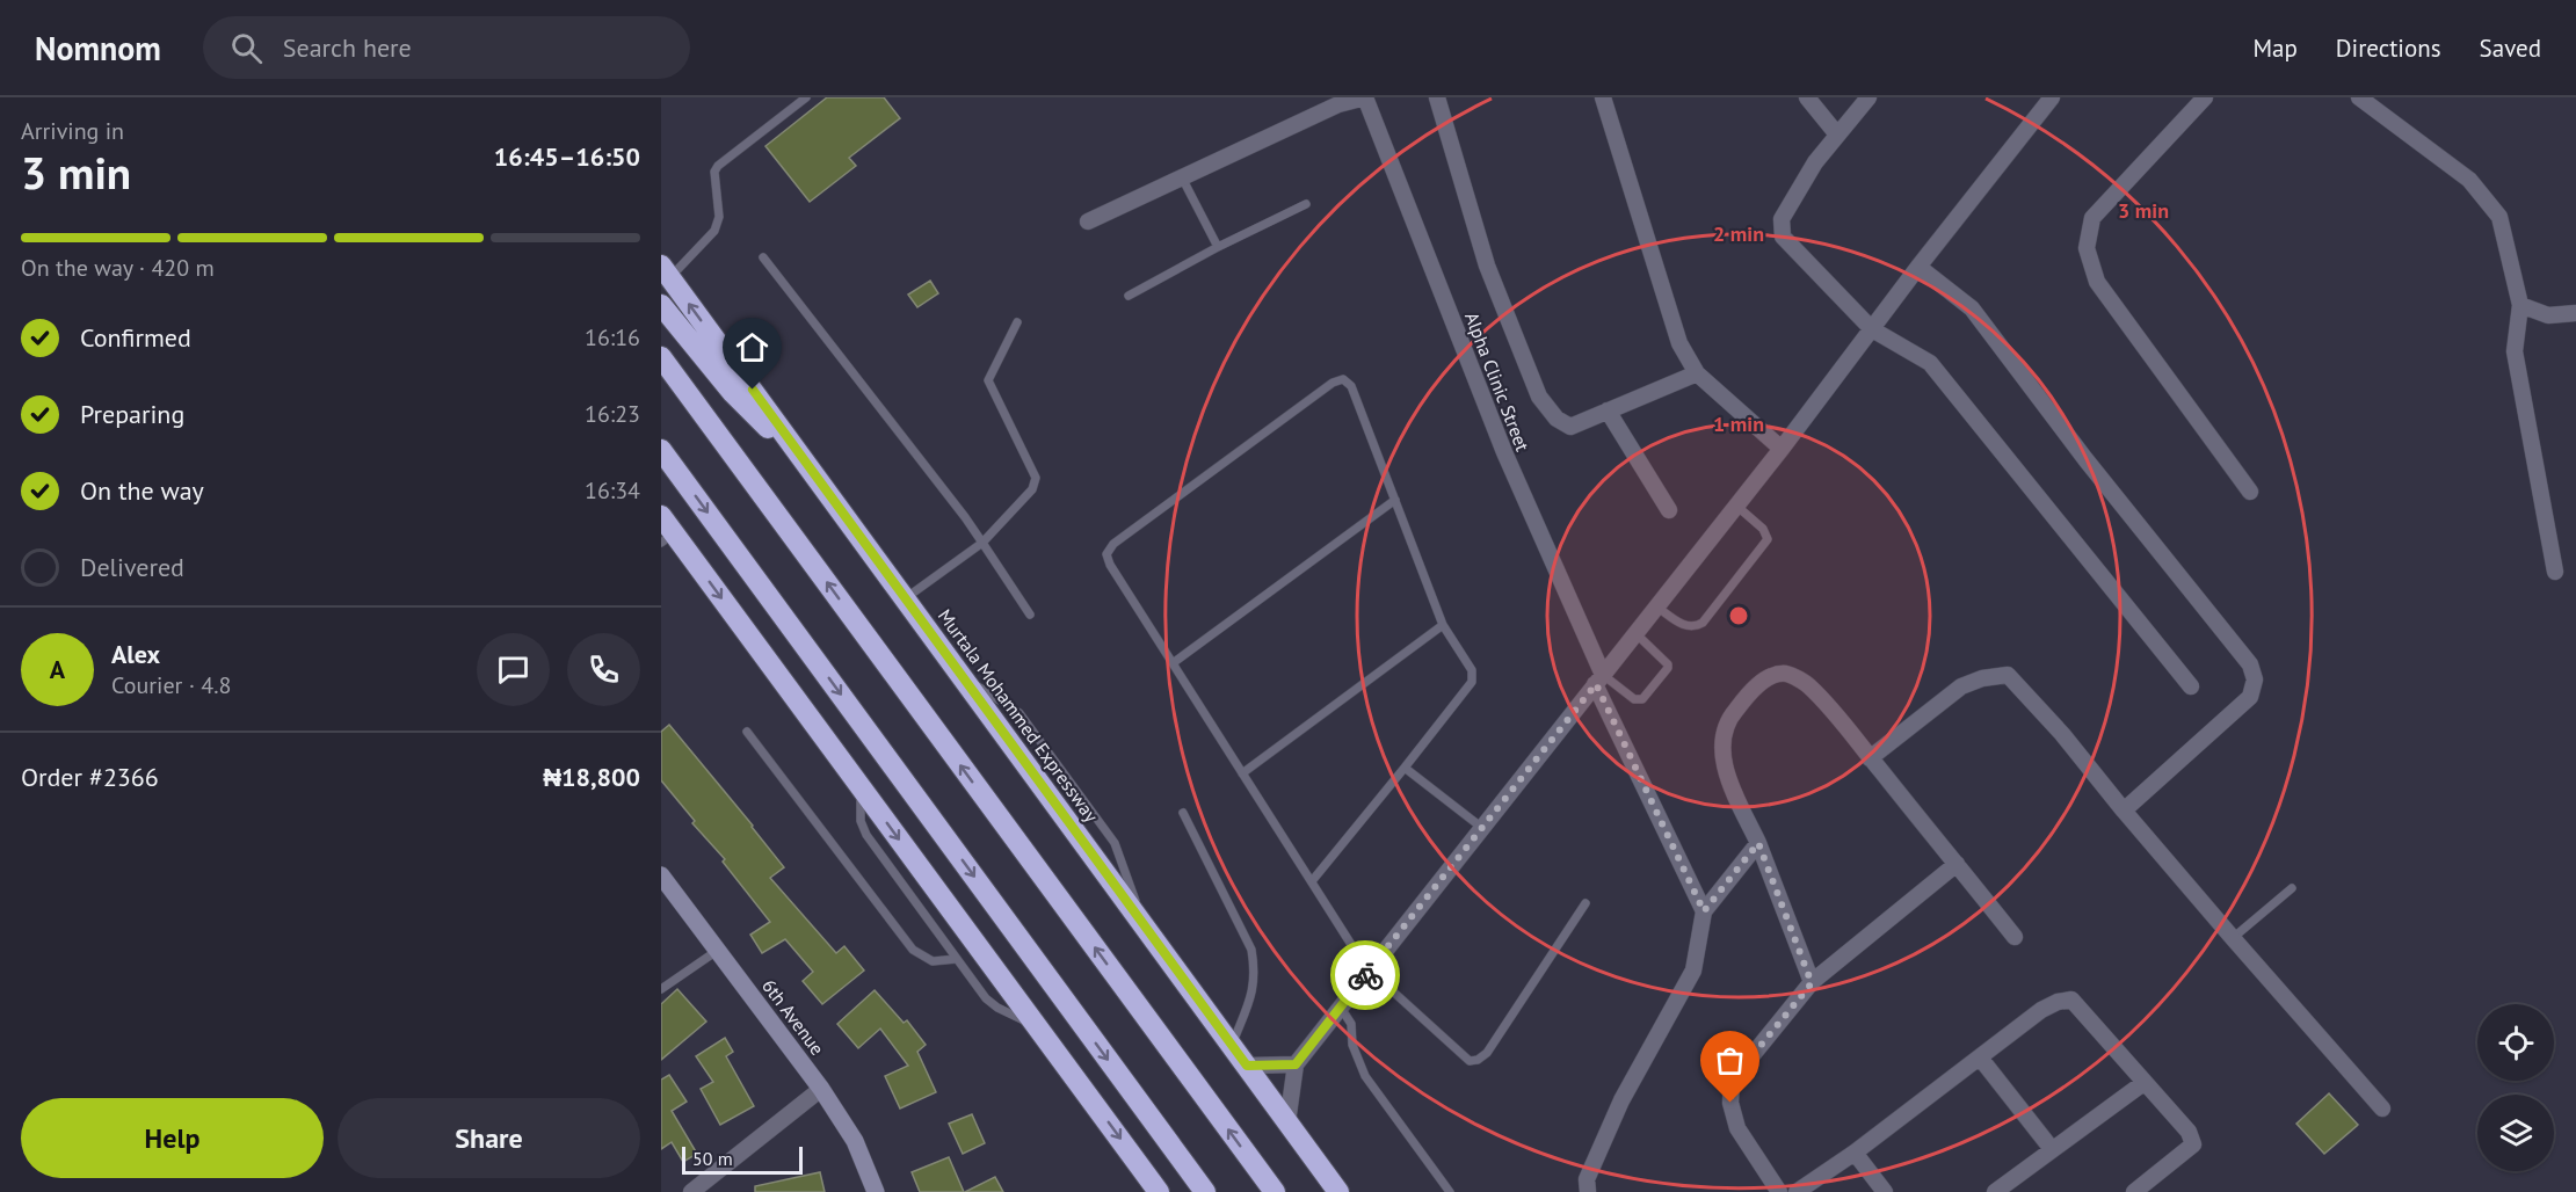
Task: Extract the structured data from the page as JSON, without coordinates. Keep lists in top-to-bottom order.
{
  "streets": {
    "highway": ["Murtala Mohammed Expressway"],
    "street": ["Alpha Clinic Street", "6th Avenue"]
  },
  "scale_bar": "50 m",
  "page": {
    "header": "Nomnom",
    "search": "Search here",
    "nav": ["Map", "Directions", "Saved"],
    "heading": ["3 min", "Arriving in", "16:45–16:50"],
    "panel": [
      "Alex",
      "Courier · 4.8",
      "Order #2366",
      "₦18,800"
    ],
    "bar": "On the way · 420 m",
    "list": [
      ["Confirmed", "16:16"],
      ["Preparing", "16:23"],
      ["On the way", "16:34"],
      "Delivered"
    ],
    "round": "A",
    "buttons": ["Help", "Share"],
    "scale": "50 m"
  },
  "rings": ["3 min", "2 min", "1 min"]
}
